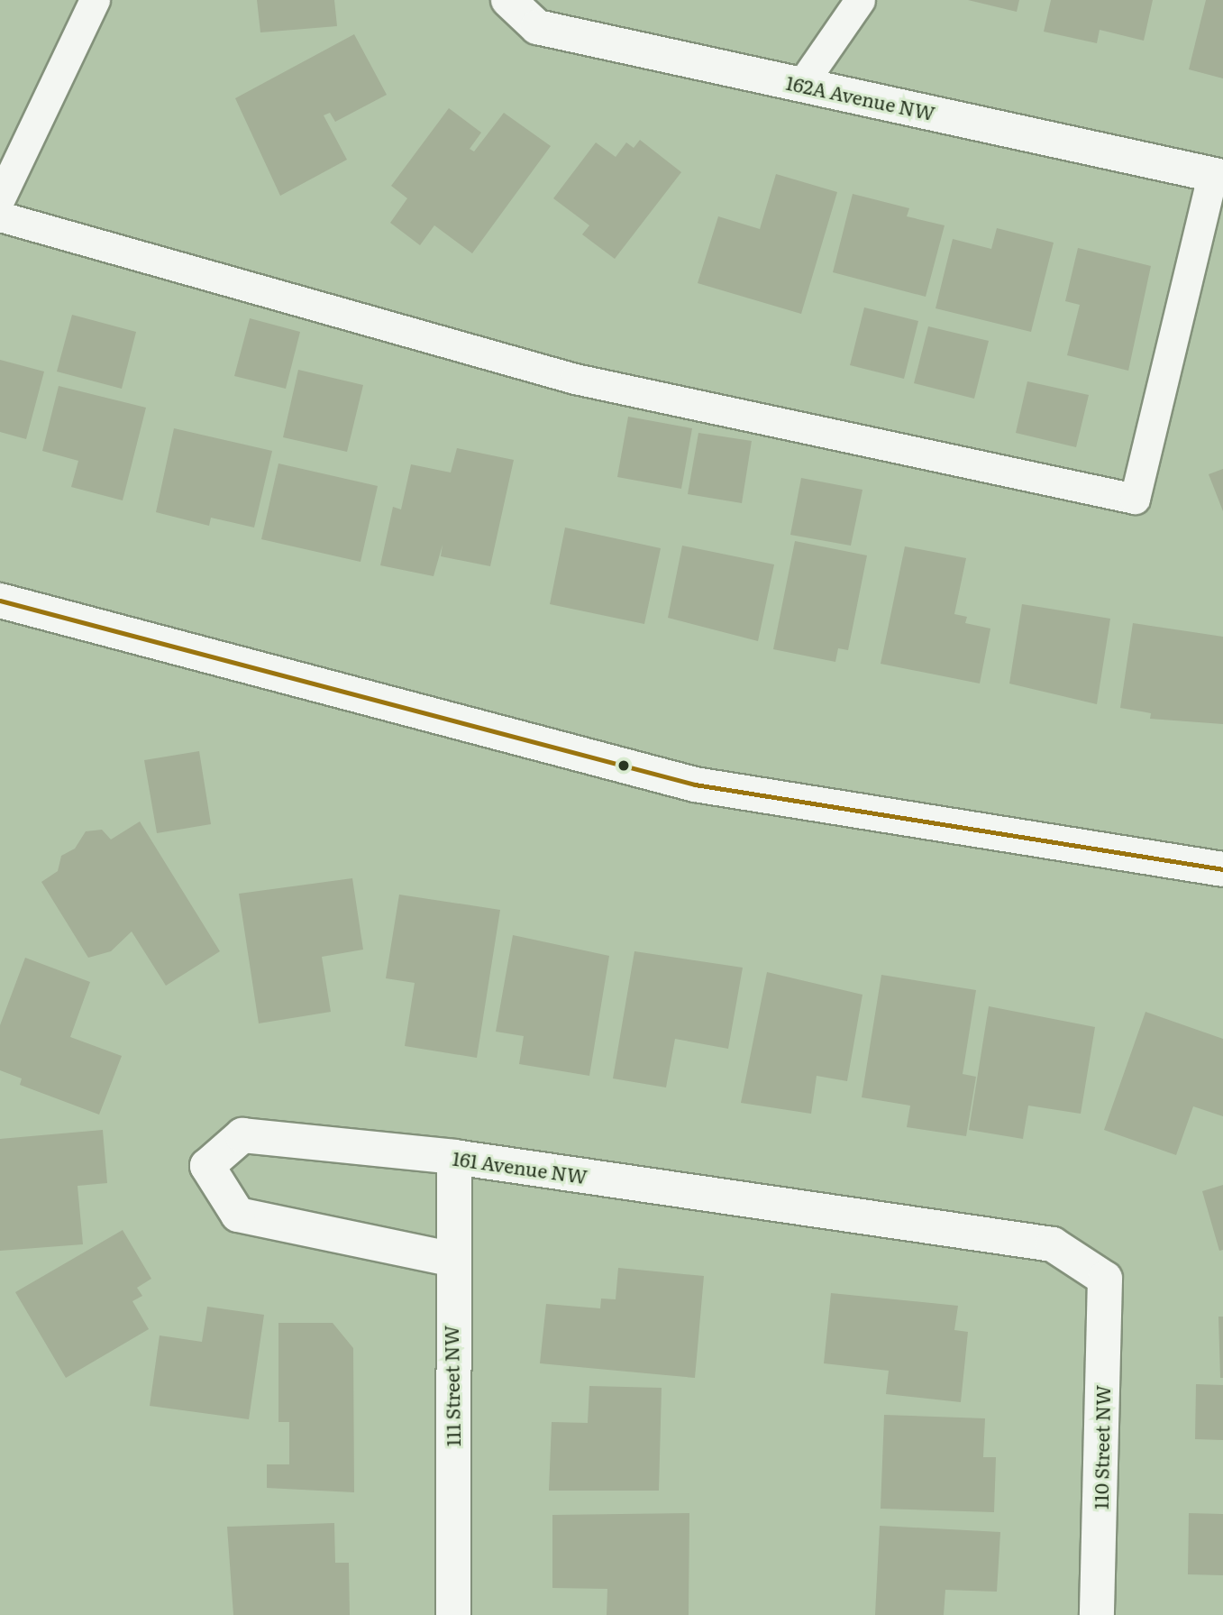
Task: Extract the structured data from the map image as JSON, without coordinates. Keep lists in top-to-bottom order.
{
  "streets": {
    "street": [
      "162A Avenue NW",
      "161 Avenue NW",
      "111 Street NW",
      "110 Street NW"
    ]
  },
  "crossings": [
    ["161 Avenue NW", "111 Street NW"],
    ["161 Avenue NW", "110 Street NW"]
  ]
}
